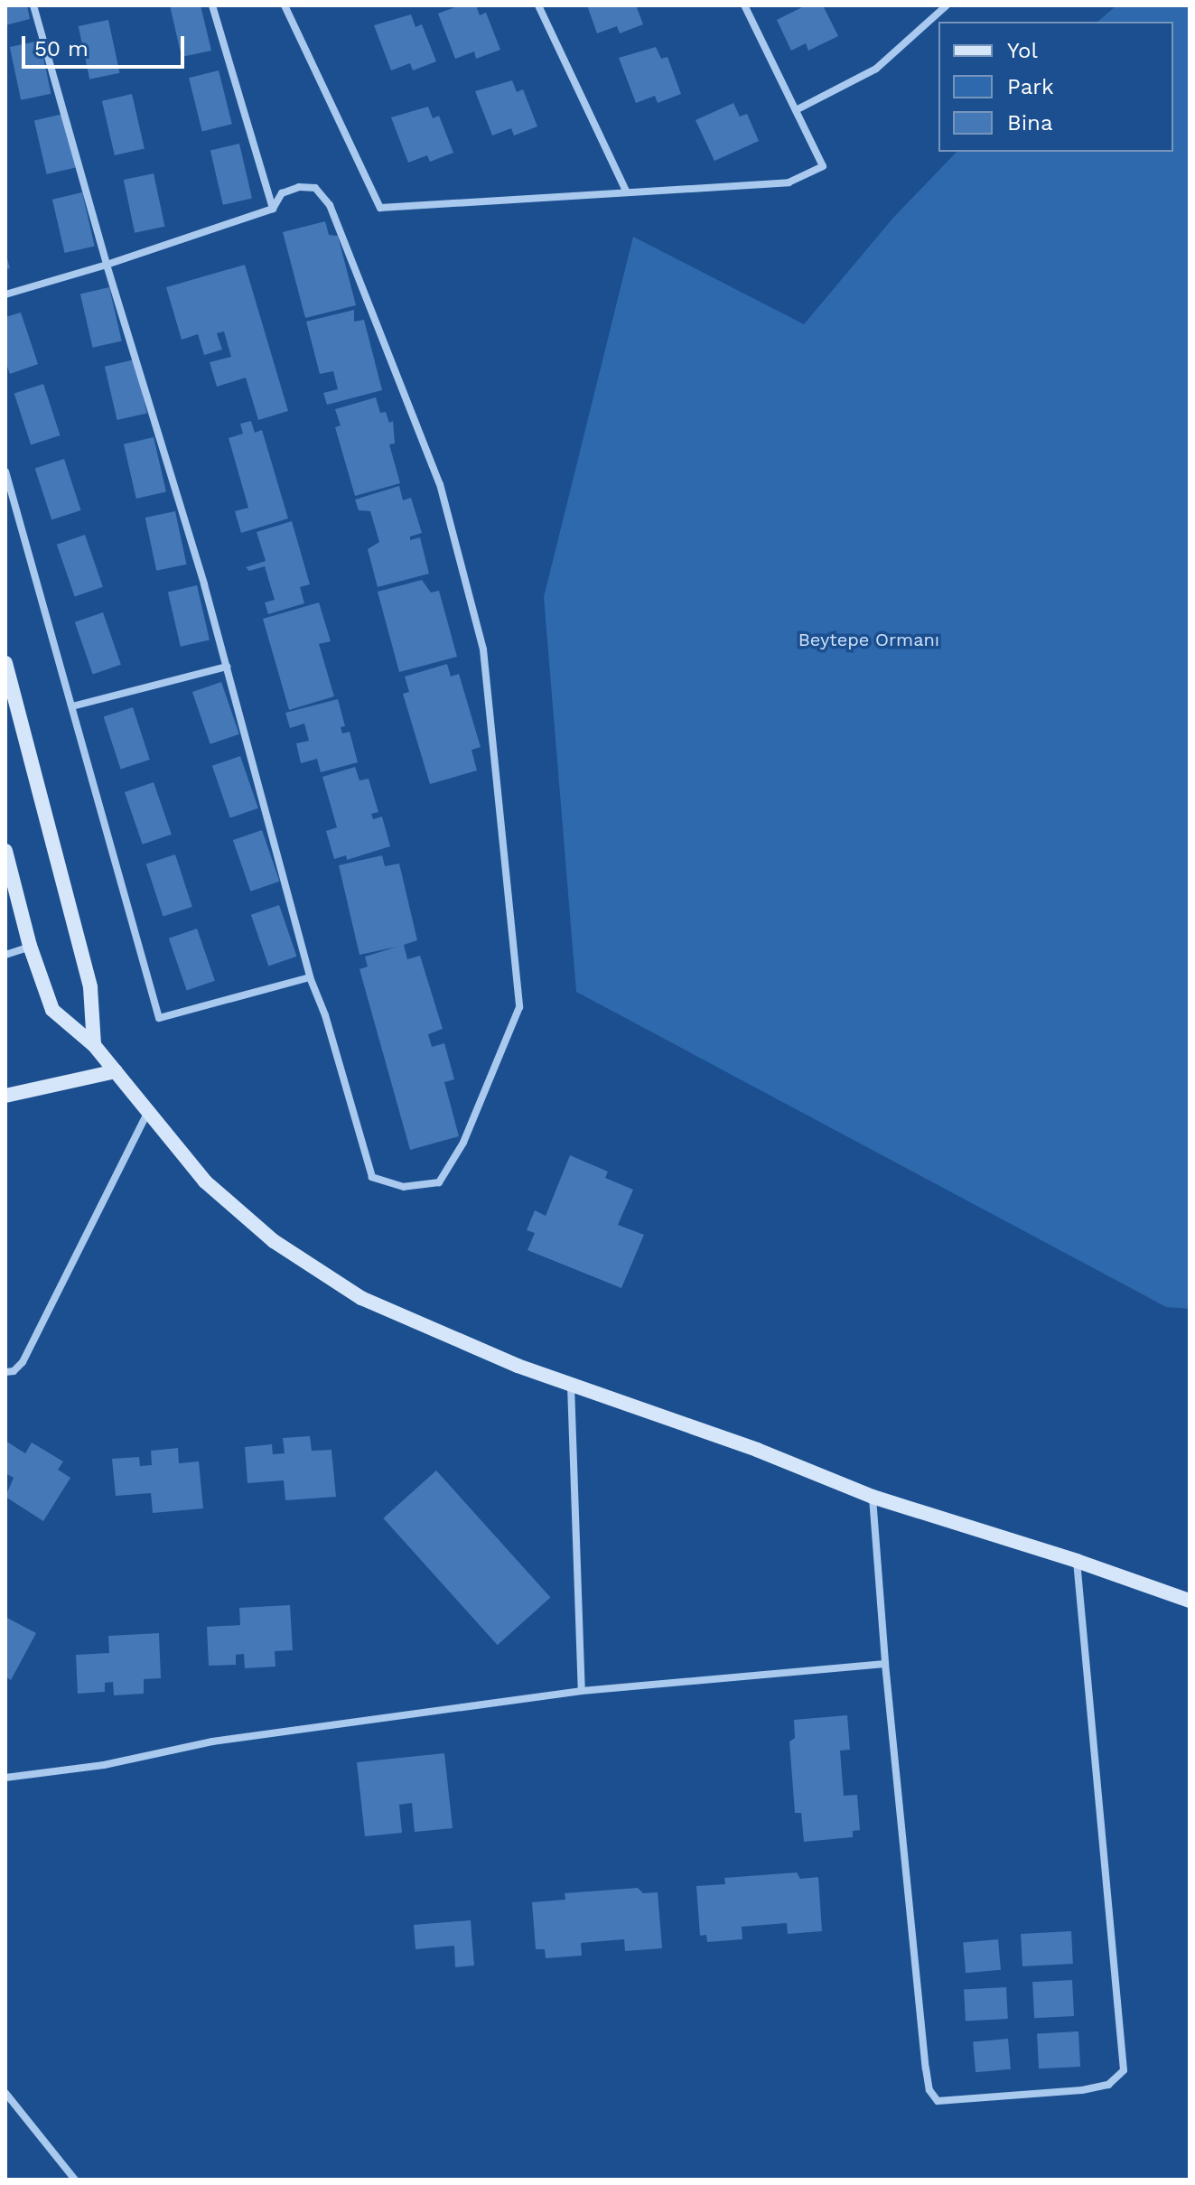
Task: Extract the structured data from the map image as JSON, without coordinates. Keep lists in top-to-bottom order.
{
  "parks": ["Beytepe Ormanı"],
  "legend": ["Yol", "Park", "Bina"],
  "scale_bar": "50 m"
}
